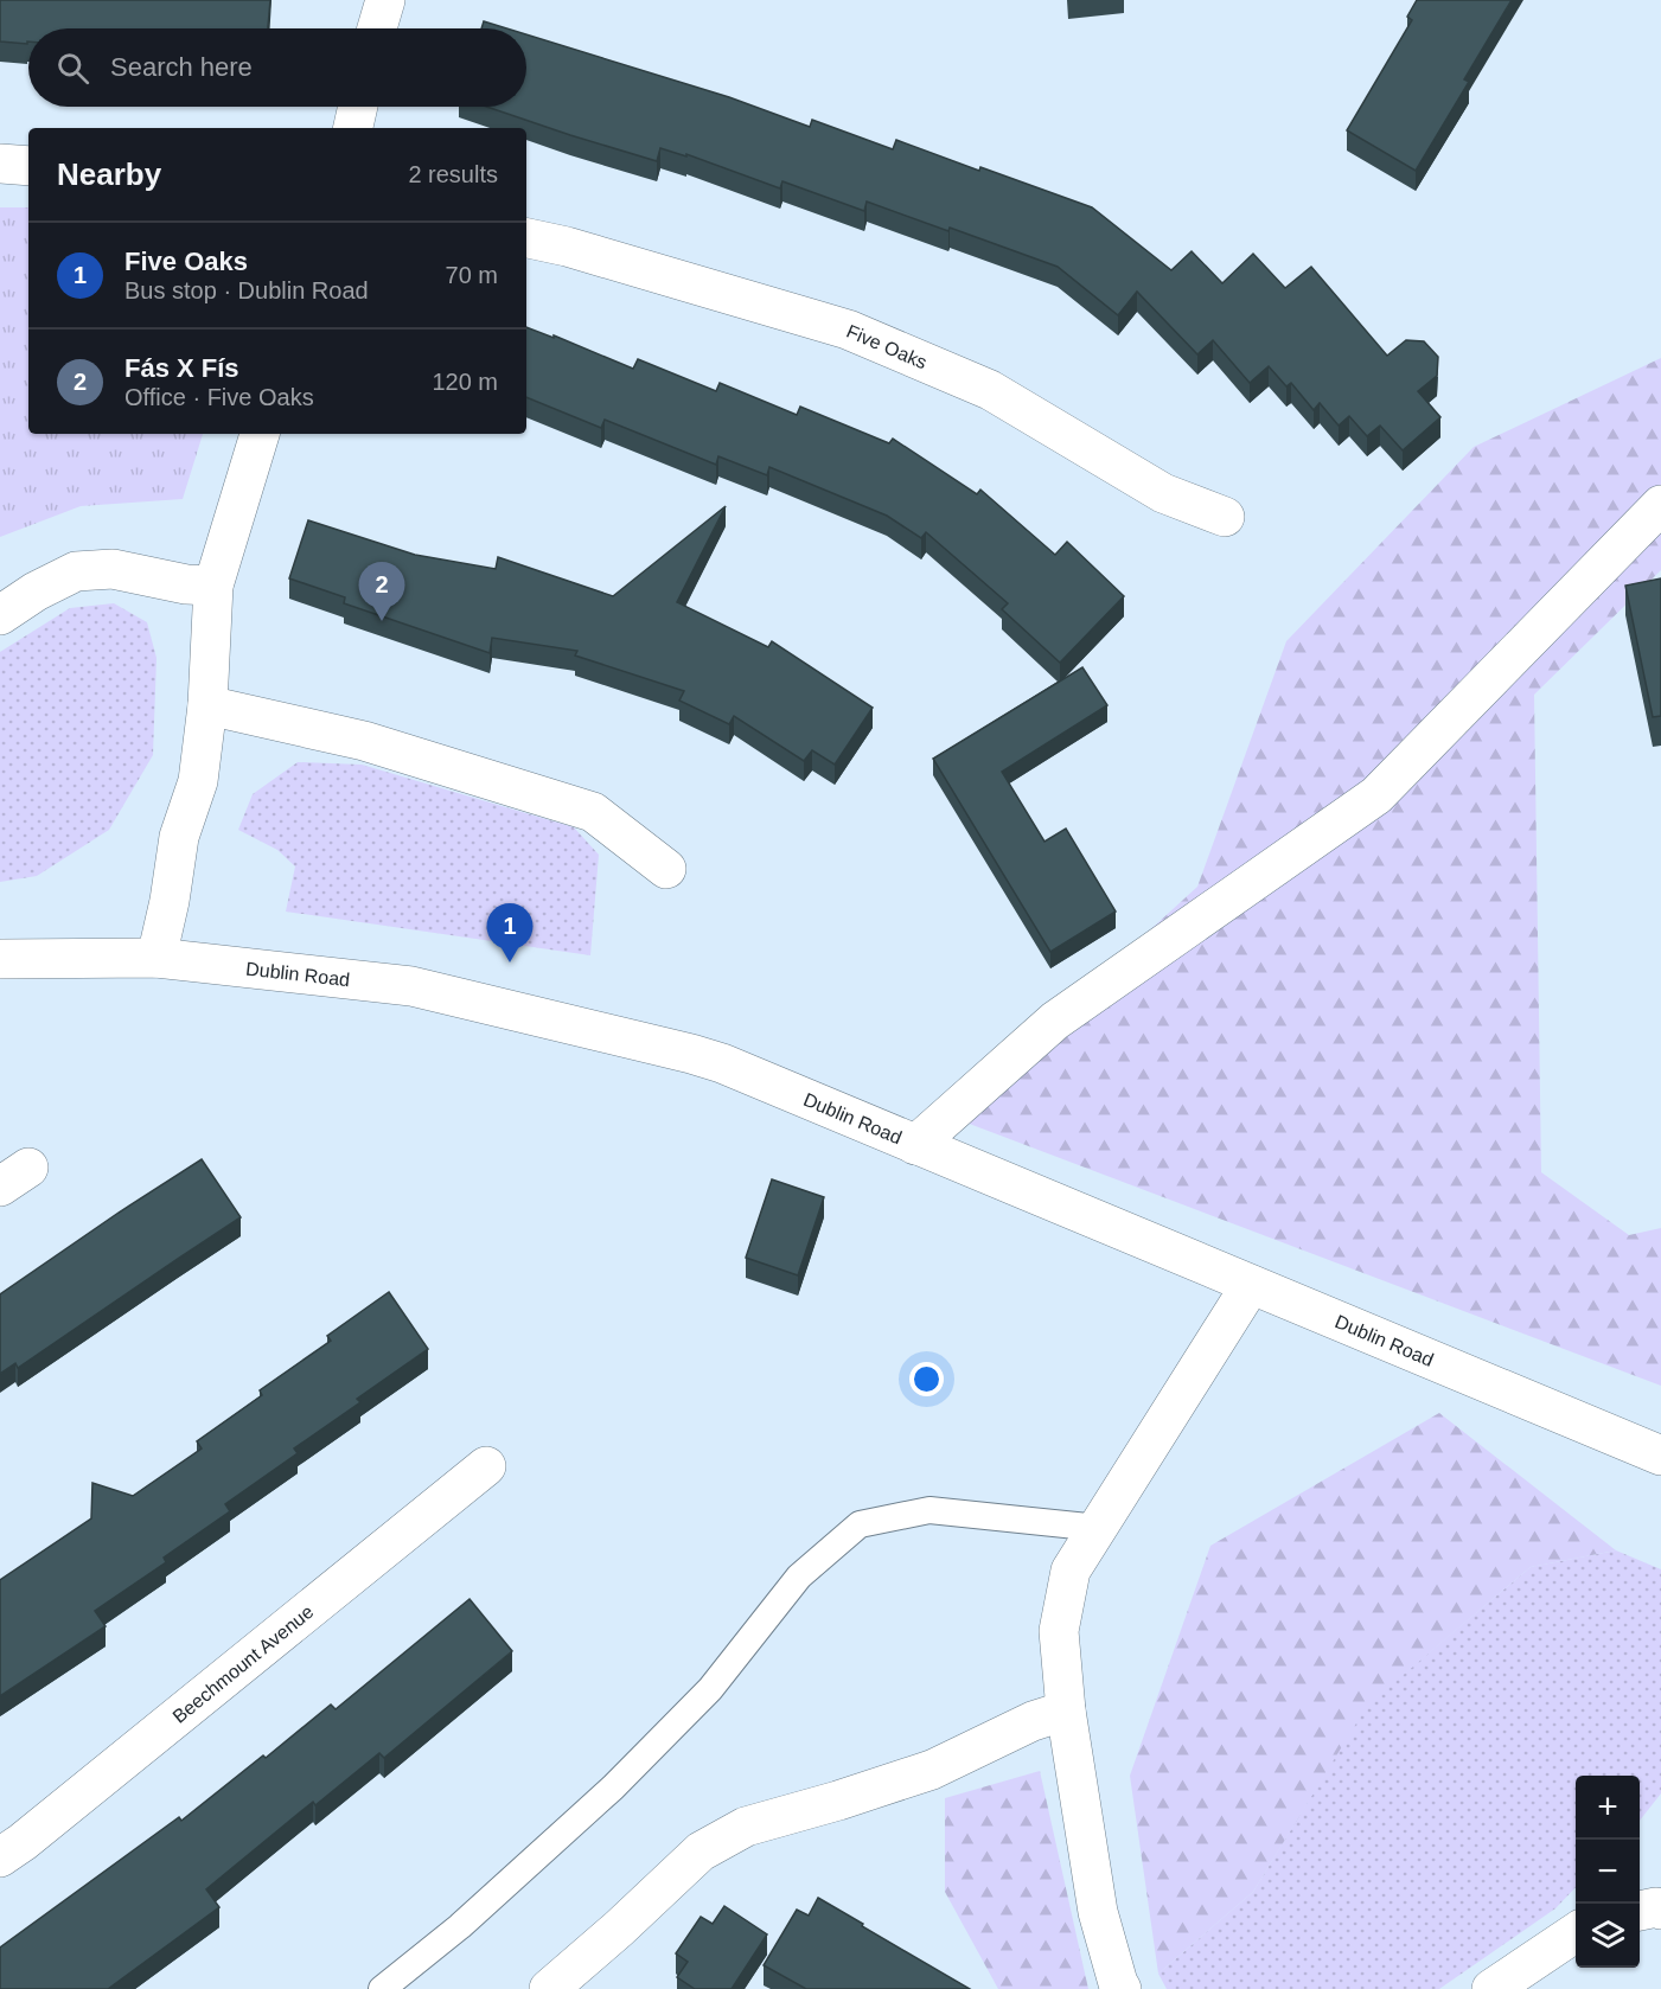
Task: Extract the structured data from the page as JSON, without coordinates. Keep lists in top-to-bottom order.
{
  "streets": {
    "street": ["Five Oaks", "Dublin Road", "Beechmount Avenue"]
  },
  "page": {
    "search": "Search here",
    "heading": ["Nearby", "2 results"],
    "list": [
      {
        "mark": "1",
        "name": "Five Oaks",
        "note": "Bus stop · Dublin Road",
        "value": "70 m"
      },
      {
        "mark": "2",
        "name": "Fás X Fís",
        "note": "Office · Five Oaks",
        "value": "120 m"
      }
    ],
    "pins": ["2", "1"],
    "map_buttons": ["+", "−"]
  }
}
